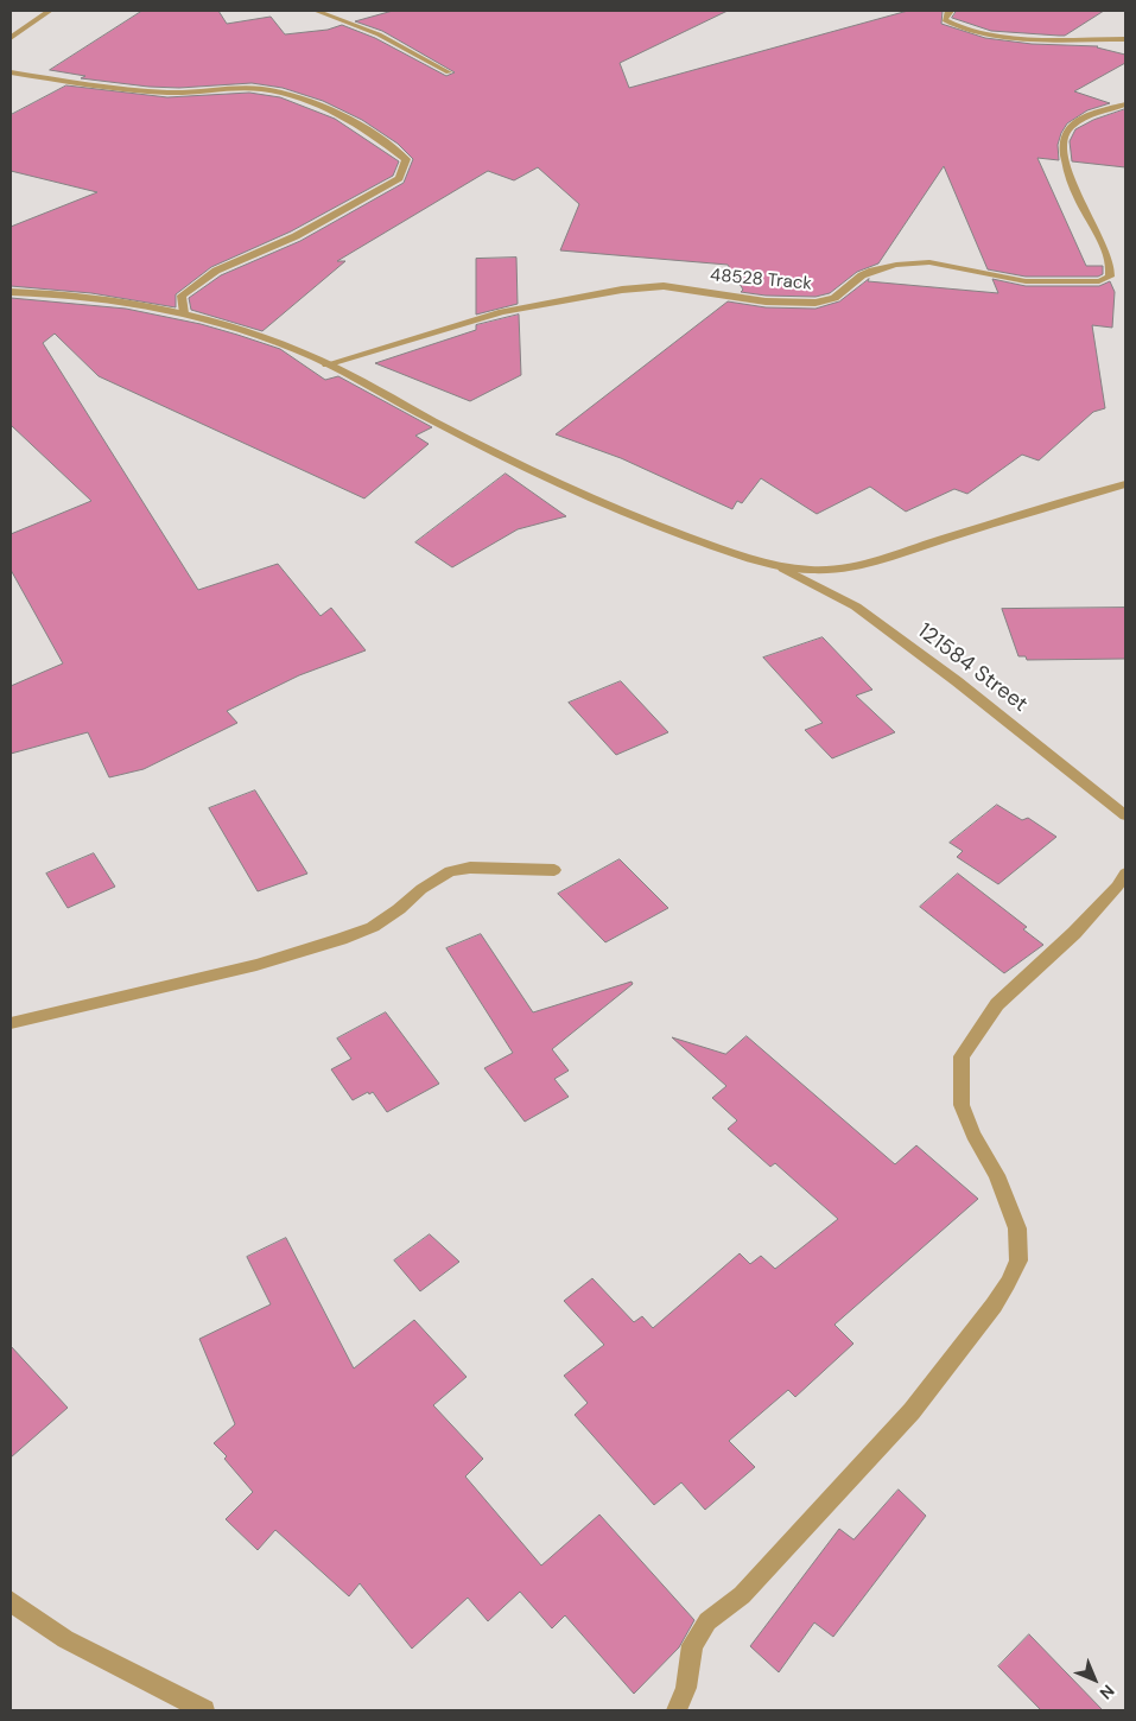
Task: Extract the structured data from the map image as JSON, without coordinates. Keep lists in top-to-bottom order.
{
  "streets": {
    "street": ["48528 Track", "121584 Street"]
  },
  "north": "bottom right"
}
